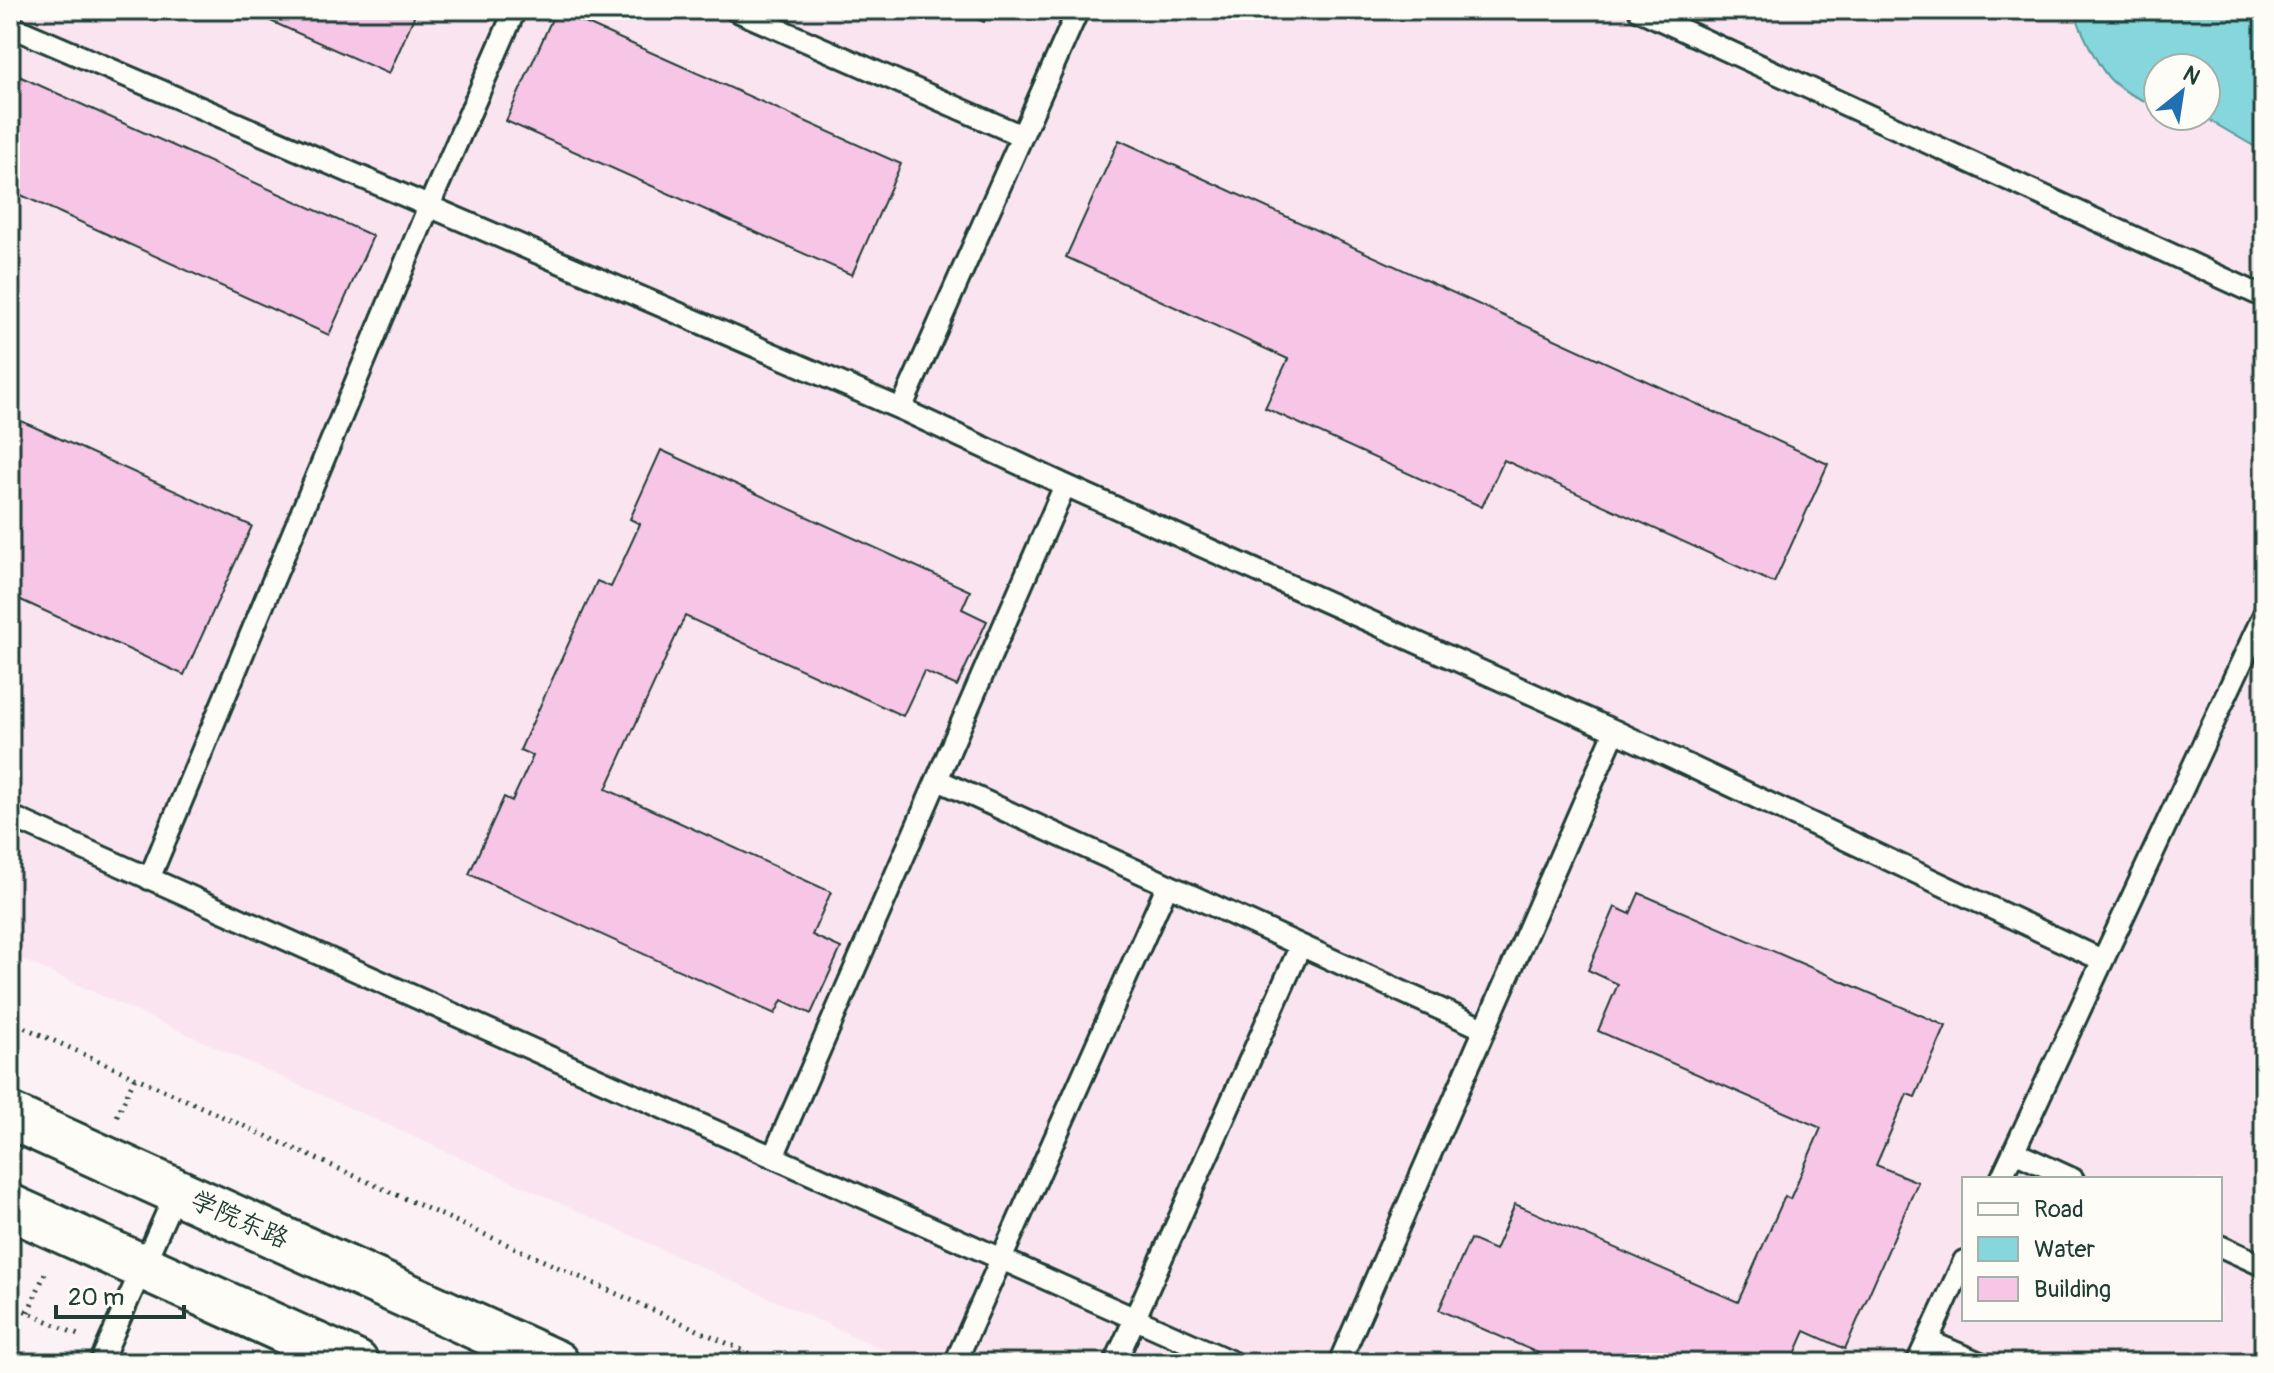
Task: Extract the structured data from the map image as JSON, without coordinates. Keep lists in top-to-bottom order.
{
  "streets": {
    "main road": ["学院东路"]
  },
  "legend": ["Road", "Water", "Building"],
  "scale_bar": "20 m",
  "north": "top right"
}
